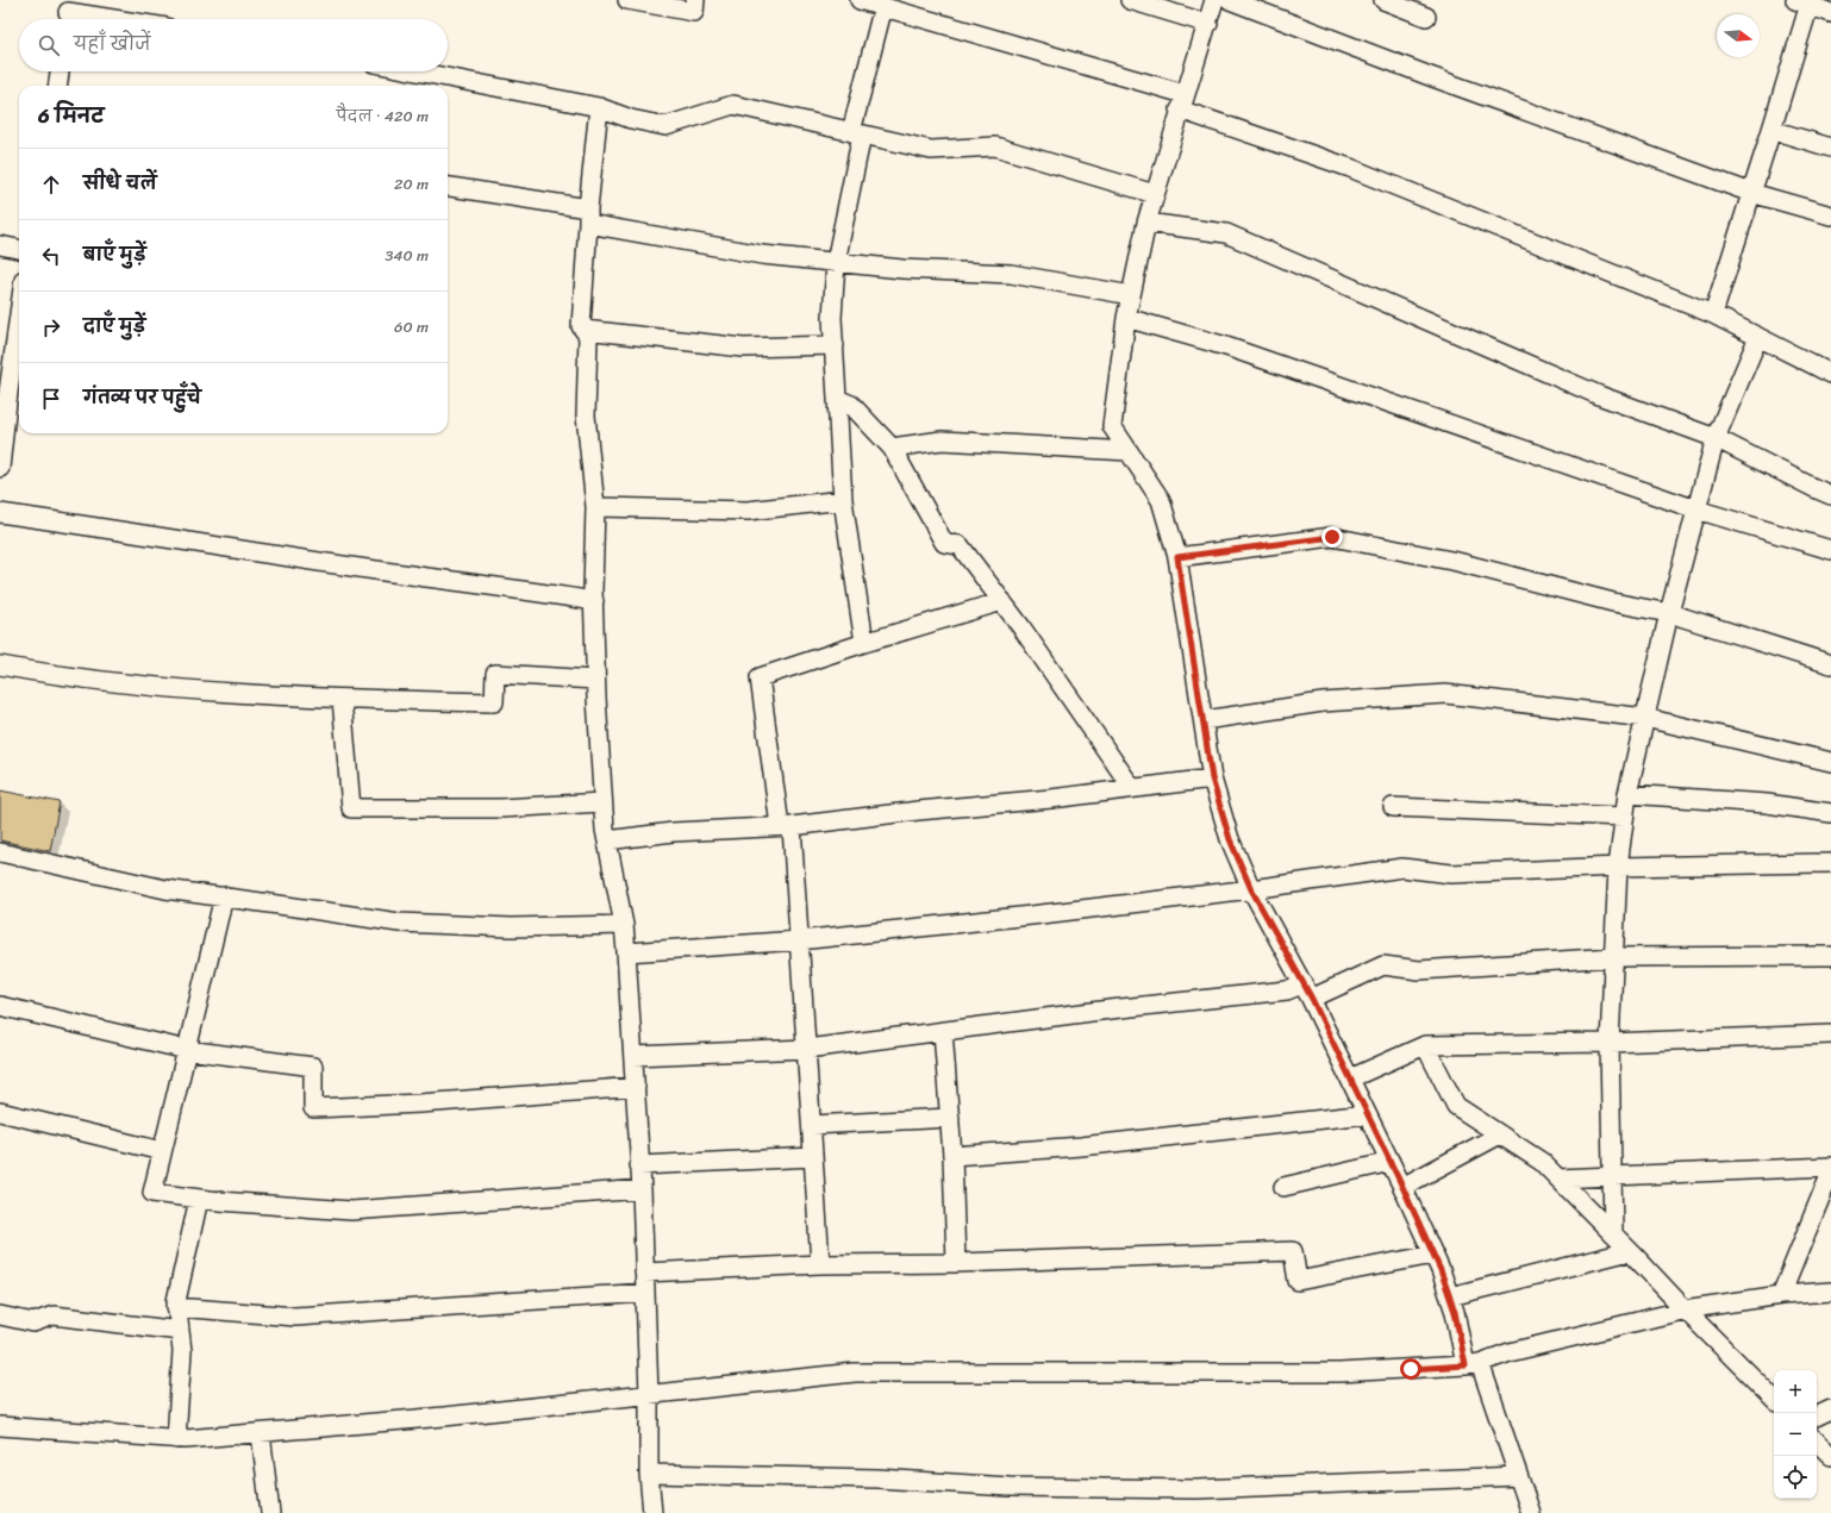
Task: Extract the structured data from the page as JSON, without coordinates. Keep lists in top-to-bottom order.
{
  "north": "right",
  "page": {
    "search": "यहाँ खोजें",
    "heading": ["6 मिनट", "पैदल · 420 m"],
    "list": [
      ["सीधे चलें", "20 m"],
      ["बाएँ मुड़ें", "340 m"],
      ["दाएँ मुड़ें", "60 m"],
      "गंतव्य पर पहुँचे"
    ],
    "map_buttons": ["+", "−"]
  }
}
